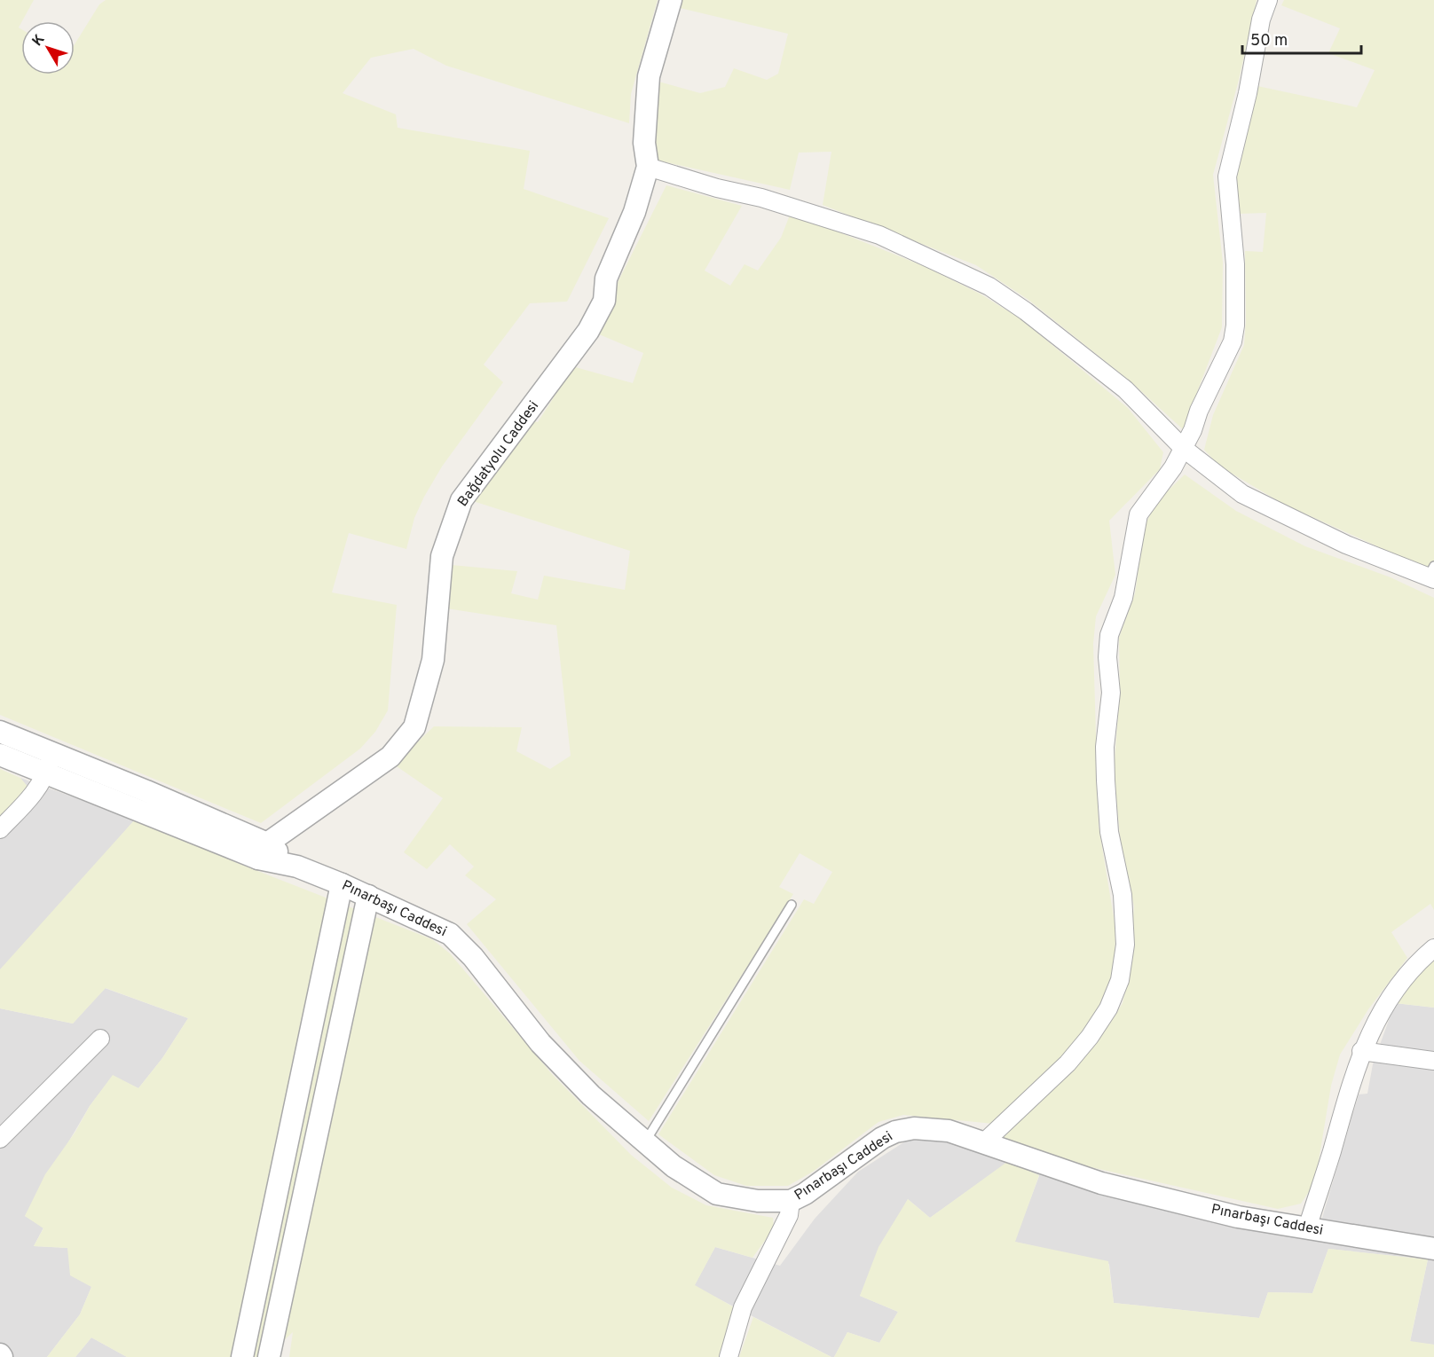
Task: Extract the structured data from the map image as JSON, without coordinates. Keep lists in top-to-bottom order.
{
  "streets": {
    "street": ["Bağdatyolu Caddesi", "Pınarbaşı Caddesi"]
  },
  "crossings": [
    ["Bağdatyolu Caddesi", "Pınarbaşı Caddesi"]
  ],
  "scale_bar": "50 m",
  "north": "top left"
}
